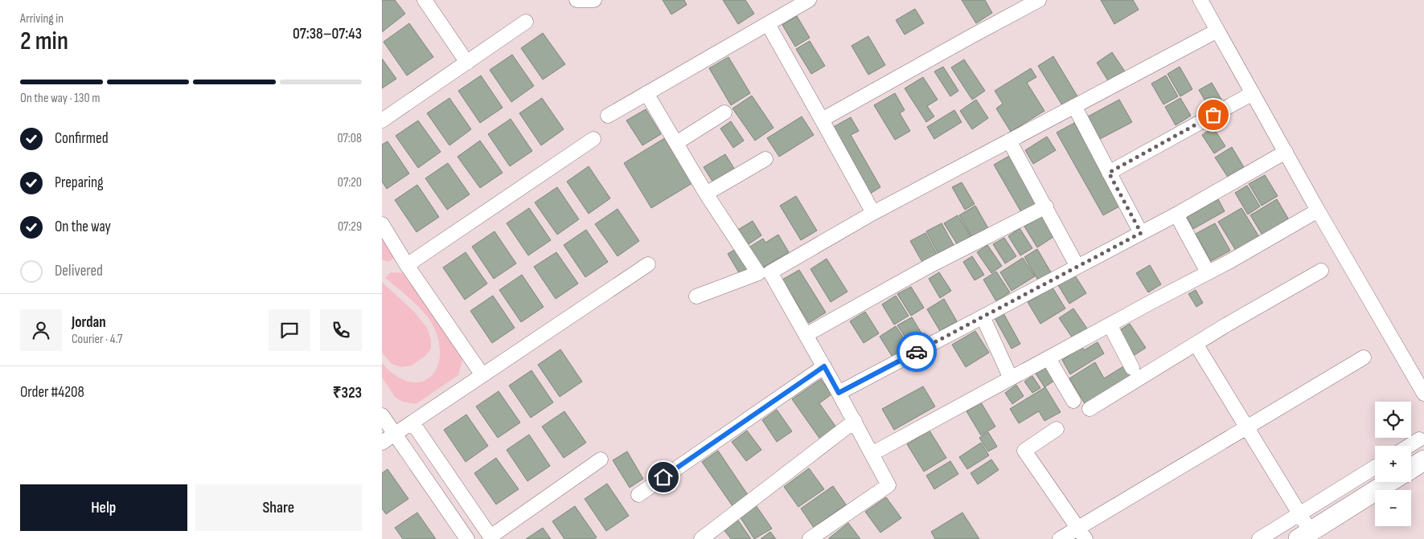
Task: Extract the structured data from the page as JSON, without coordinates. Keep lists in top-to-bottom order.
{
  "page": {
    "heading": ["2 min", "Arriving in", "07:38–07:43"],
    "panel": [
      "Jordan",
      "Courier · 4.7",
      "Order #4208",
      "₹323"
    ],
    "bar": "On the way · 130 m",
    "list": [
      ["Confirmed", "07:08"],
      ["Preparing", "07:20"],
      ["On the way", "07:29"],
      "Delivered"
    ],
    "map_buttons": ["+", "−"],
    "buttons": ["Help", "Share"]
  }
}
